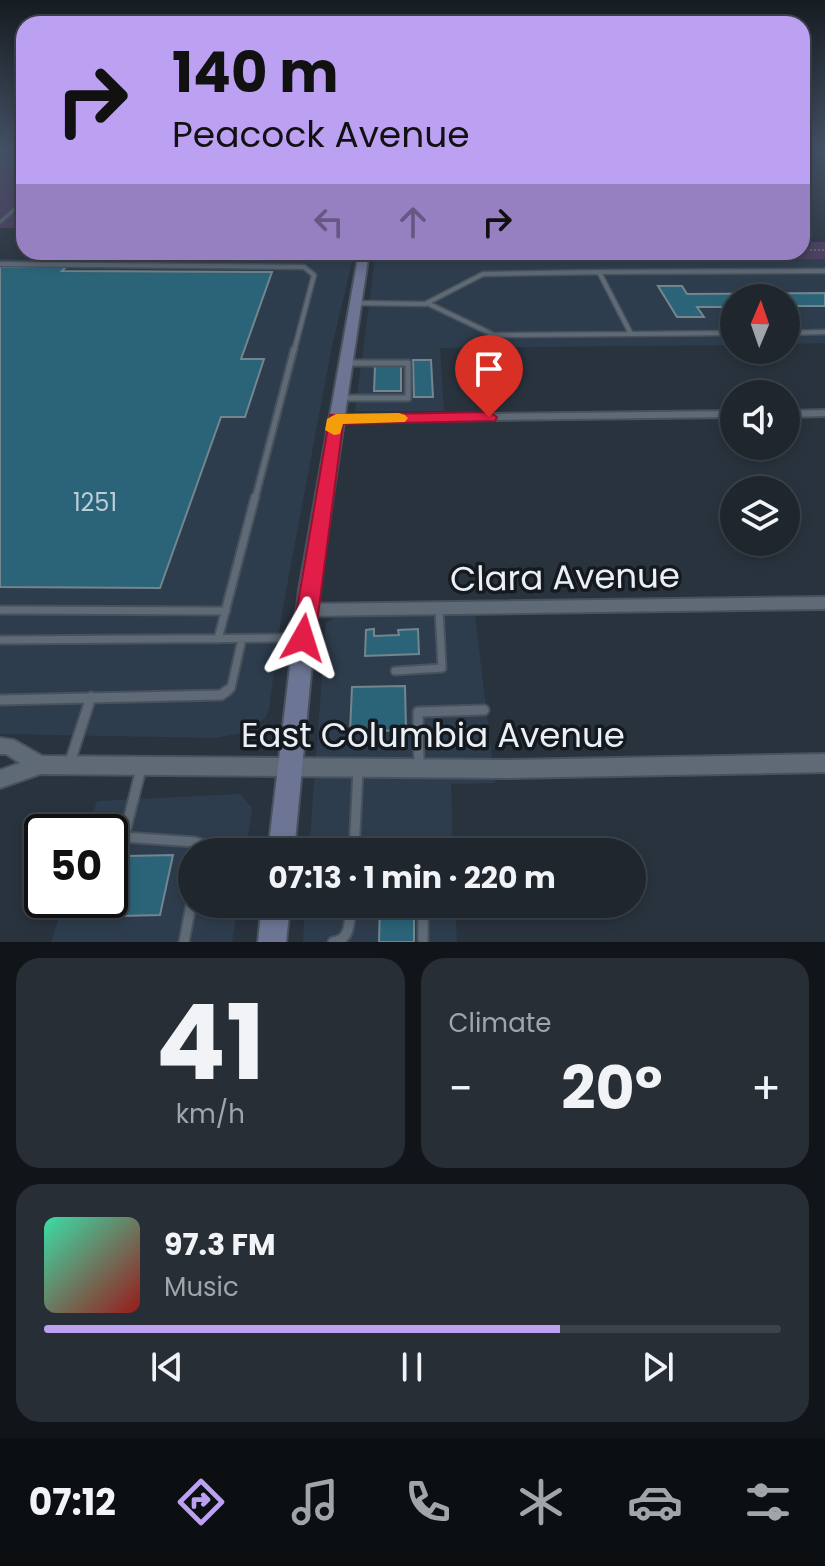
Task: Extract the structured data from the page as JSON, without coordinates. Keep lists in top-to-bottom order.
{
  "streets": {
    "street": ["Clara Avenue", "East Columbia Avenue"]
  },
  "house_numbers": ["1251"],
  "north": "top",
  "page": {
    "turn": ["140 m", "Peacock Avenue"],
    "limit": "50",
    "trip": "07:13 · 1 min · 220 m",
    "tile": [
      ["41", "km/h"],
      "Climate"
    ],
    "heat": ["−", "20°", "+"],
    "song": ["97.3 FM", "Music"],
    "tabs": "07:12"
  }
}
